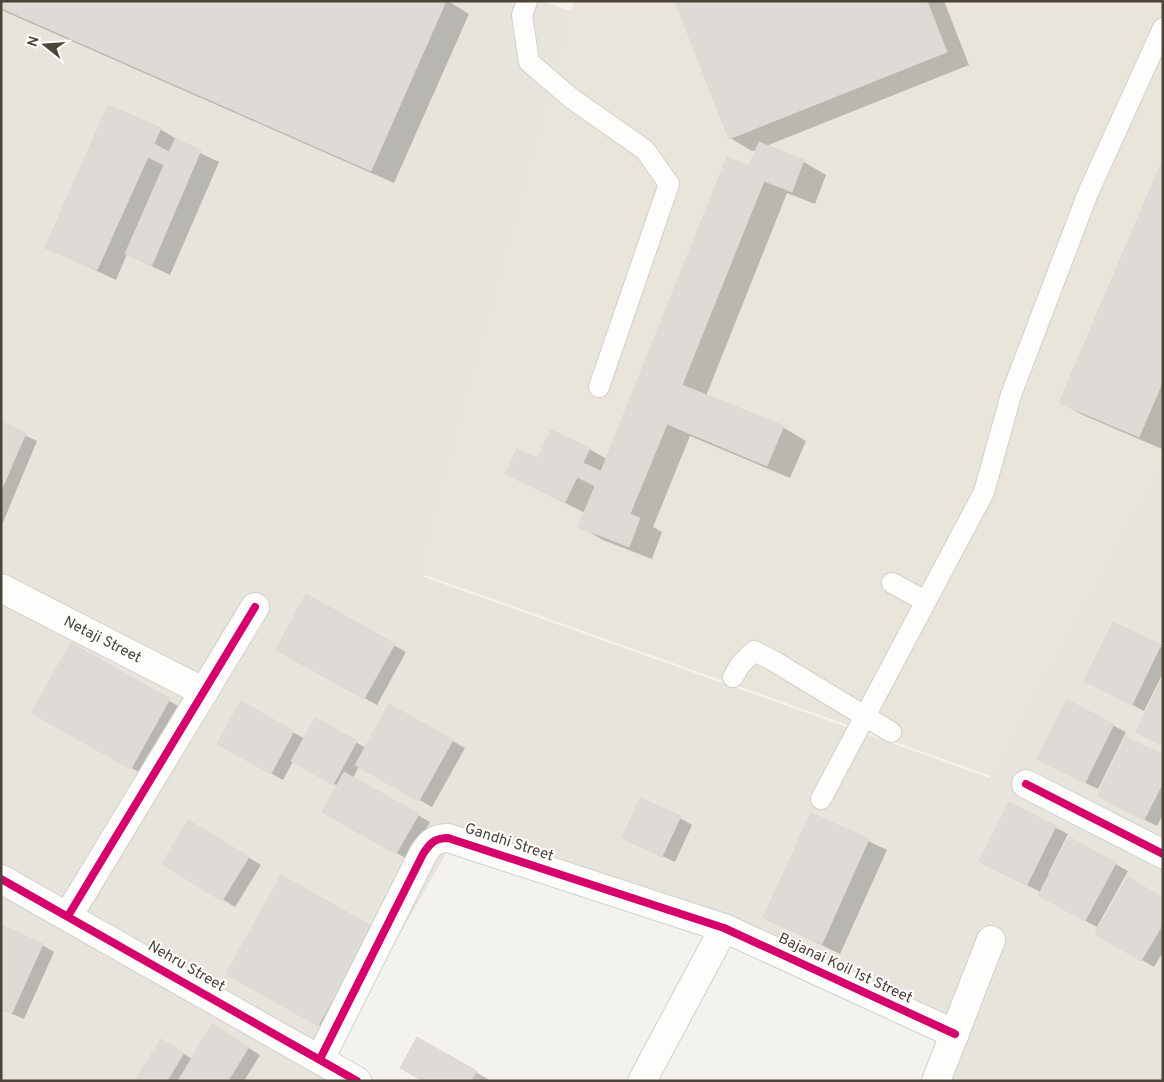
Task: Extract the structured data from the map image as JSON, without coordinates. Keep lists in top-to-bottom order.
{
  "streets": {
    "street": [
      "Netaji Street",
      "Gandhi Street",
      "Nehru Street",
      "Bajanai Koil 1st Street"
    ]
  },
  "crossings": [
    ["Gandhi Street", "Nehru Street"],
    ["Gandhi Street", "Bajanai Koil 1st Street"]
  ],
  "north": "left"
}
